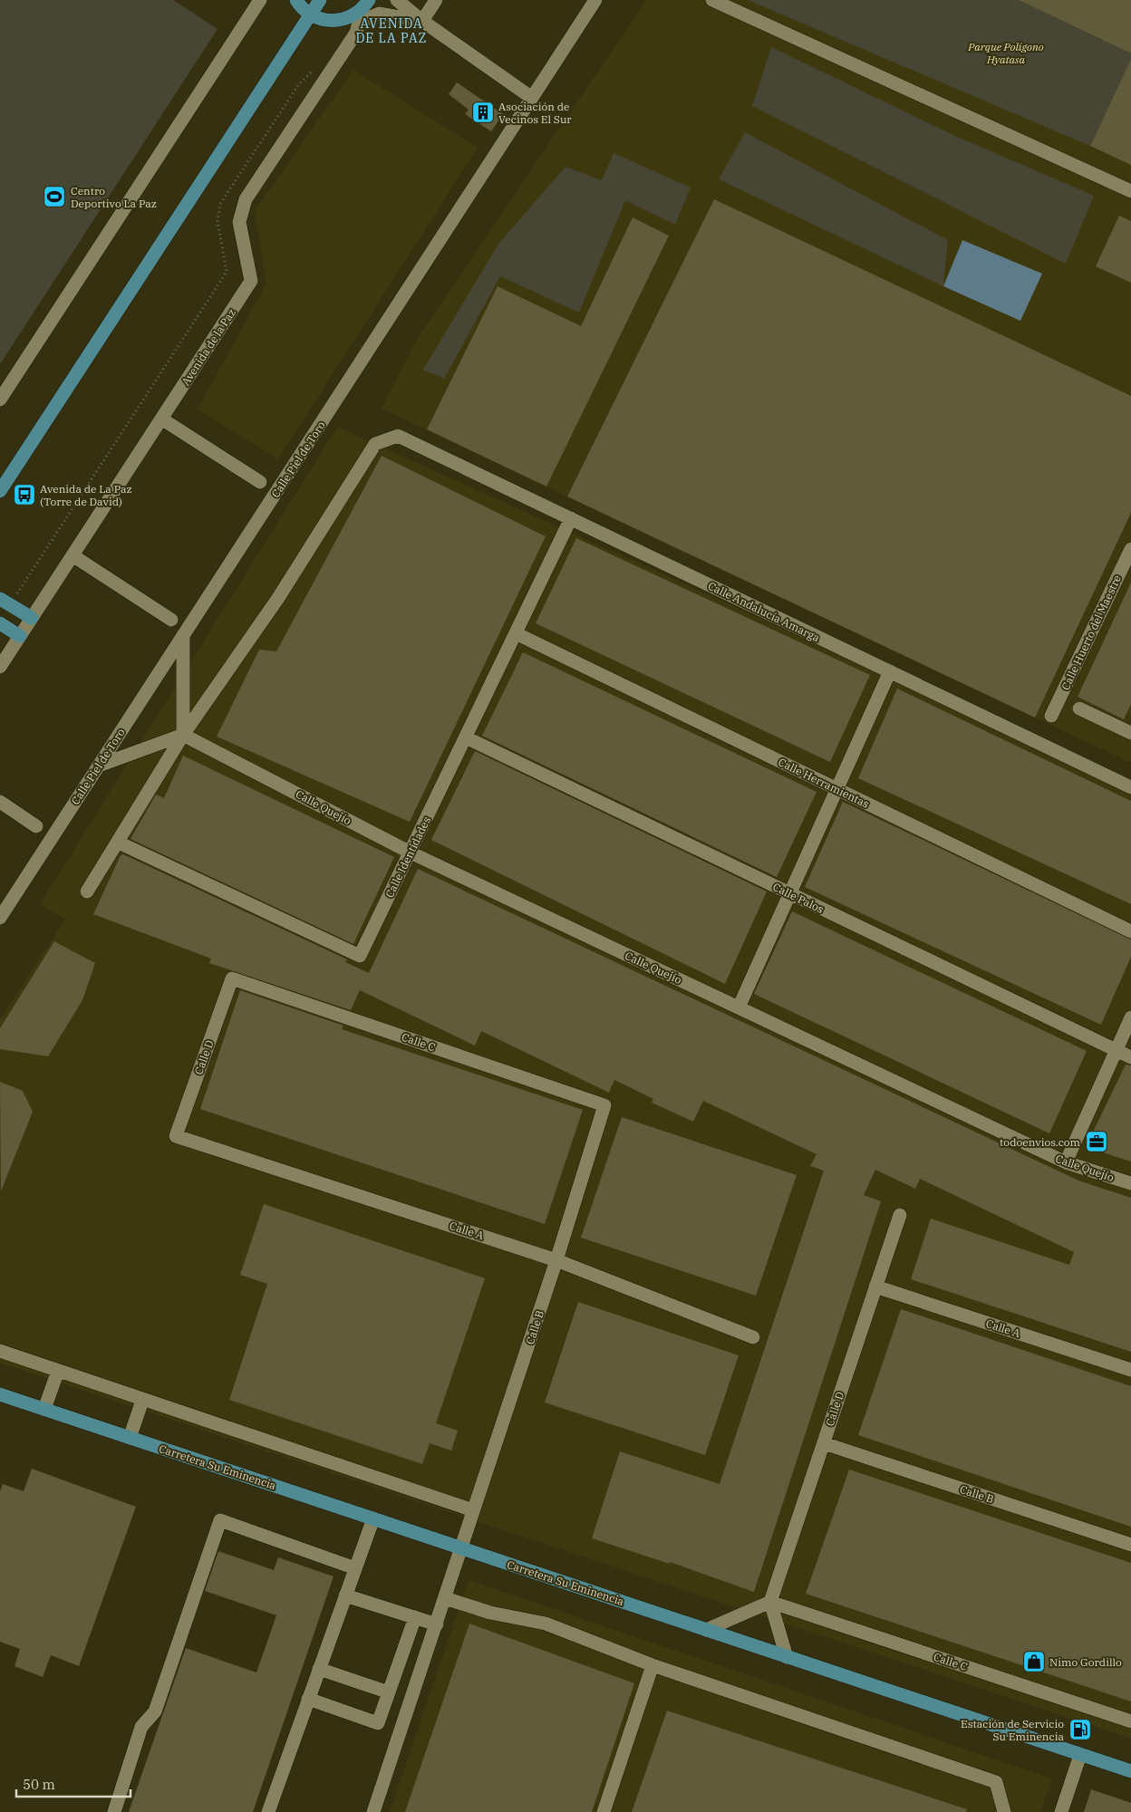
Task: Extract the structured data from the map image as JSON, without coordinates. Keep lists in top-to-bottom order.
{
  "streets": {
    "main road": ["Carretera Su Eminencia"],
    "street": [
      "Avenida de la Paz",
      "Calle Piel de Toro",
      "Calle Andalucía Amarga",
      "Calle Huerto del Maestre",
      "Calle Herramientas",
      "Calle Quejío",
      "Calle Identidades",
      "Calle Palos",
      "Calle C",
      "Calle D",
      "Calle A",
      "Calle B"
    ]
  },
  "crossings": [
    ["Calle Andalucía Amarga", "Calle Quejío"],
    ["Calle Andalucía Amarga", "Calle Identidades"],
    ["Calle Herramientas", "Calle Identidades"],
    ["Calle Quejío", "Calle Identidades"],
    ["Calle Identidades", "Calle Palos"],
    ["Calle C", "Calle D"],
    ["Calle C", "Calle B"],
    ["Calle D", "Calle A"],
    ["Calle D", "Calle B"],
    ["Calle A", "Calle B"],
    ["Calle B", "Carretera Su Eminencia"]
  ],
  "districts": ["AVENIDA DE LA PAZ"],
  "parks": ["Parque Polígono Hyatasa"],
  "places": {
    "building": ["Asociación de Vecinos El Sur"],
    "sports": ["Centro Deportivo La Paz"],
    "bus stop": ["Avenida de La Paz (Torre de David)"],
    "office": ["todoenvios.com"],
    "shop": ["Nimo Gordillo"],
    "fuel station": ["Estación de Servicio Su Eminencia"]
  },
  "scale_bar": "50 m"
}
